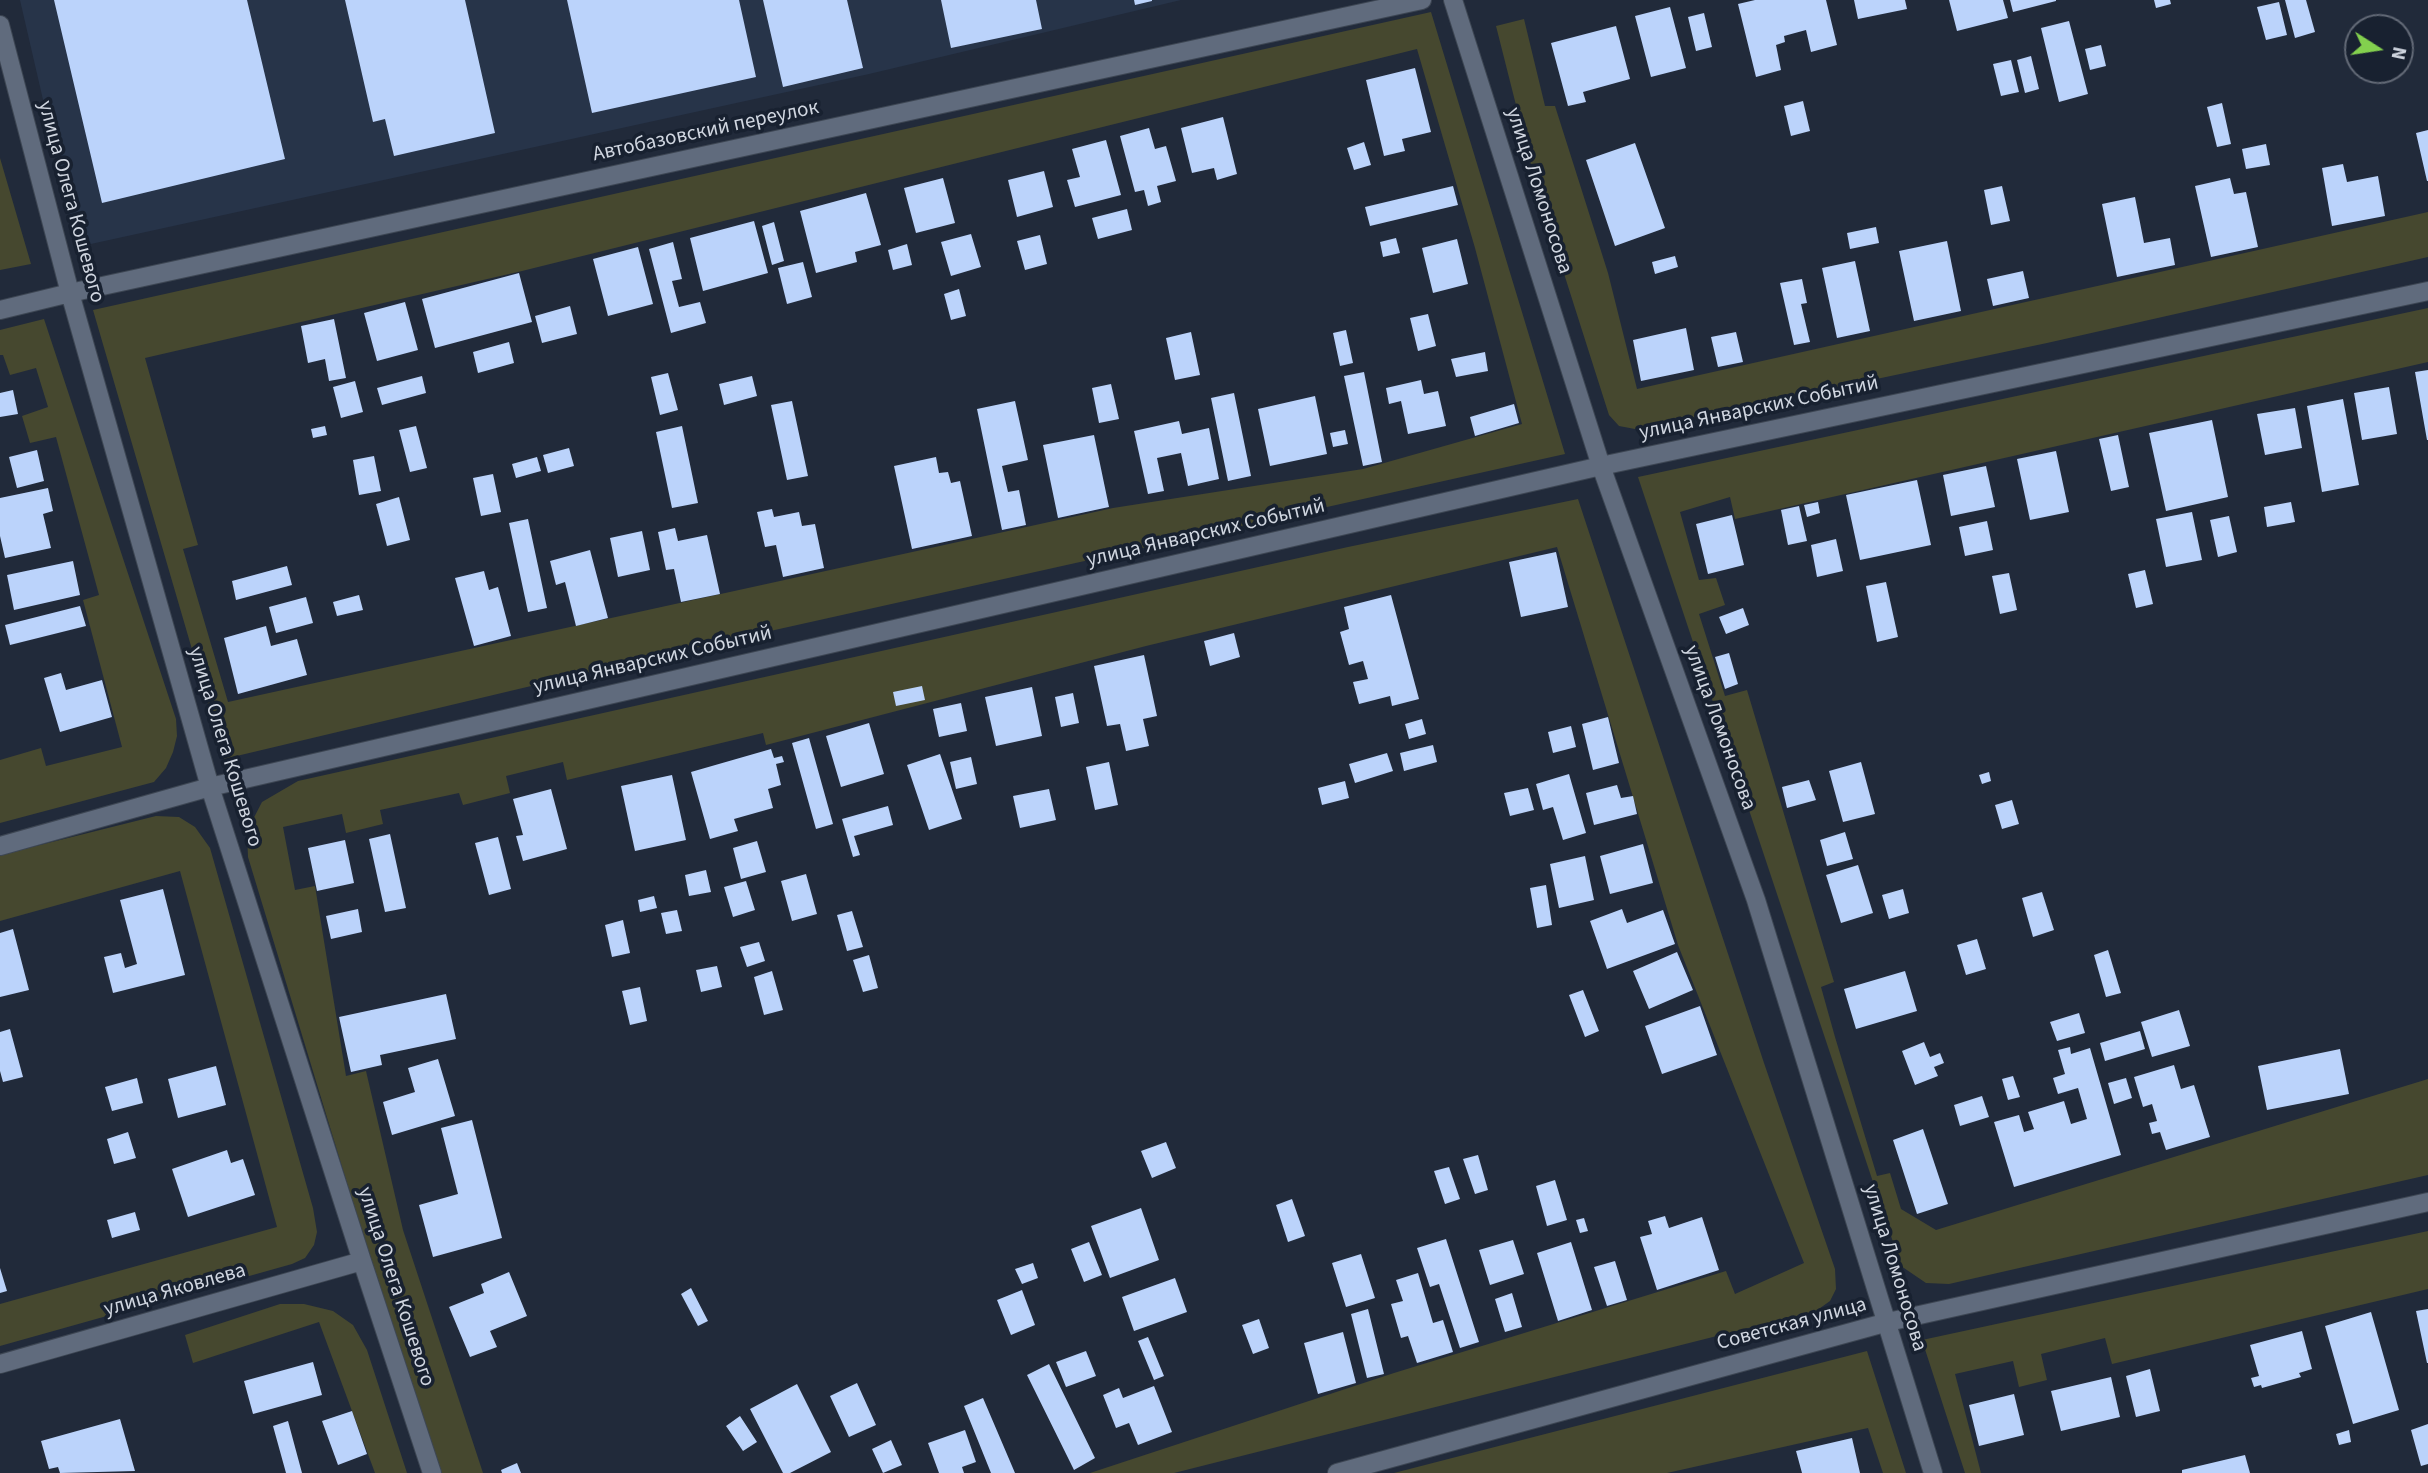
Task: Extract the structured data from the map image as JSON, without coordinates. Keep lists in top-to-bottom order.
{
  "streets": {
    "street": [
      "Автобазовский переулок",
      "улица Ломоносова",
      "улица Олега Кошевого",
      "улица Январских Событий",
      "улица Яковлева",
      "Советская улица"
    ]
  },
  "crossings": [
    ["Автобазовский переулок", "улица Олега Кошевого"],
    ["улица Ломоносова", "улица Январских Событий"],
    ["улица Ломоносова", "Советская улица"],
    ["улица Олега Кошевого", "улица Январских Событий"],
    ["улица Олега Кошевого", "улица Яковлева"]
  ],
  "north": "right"
}
